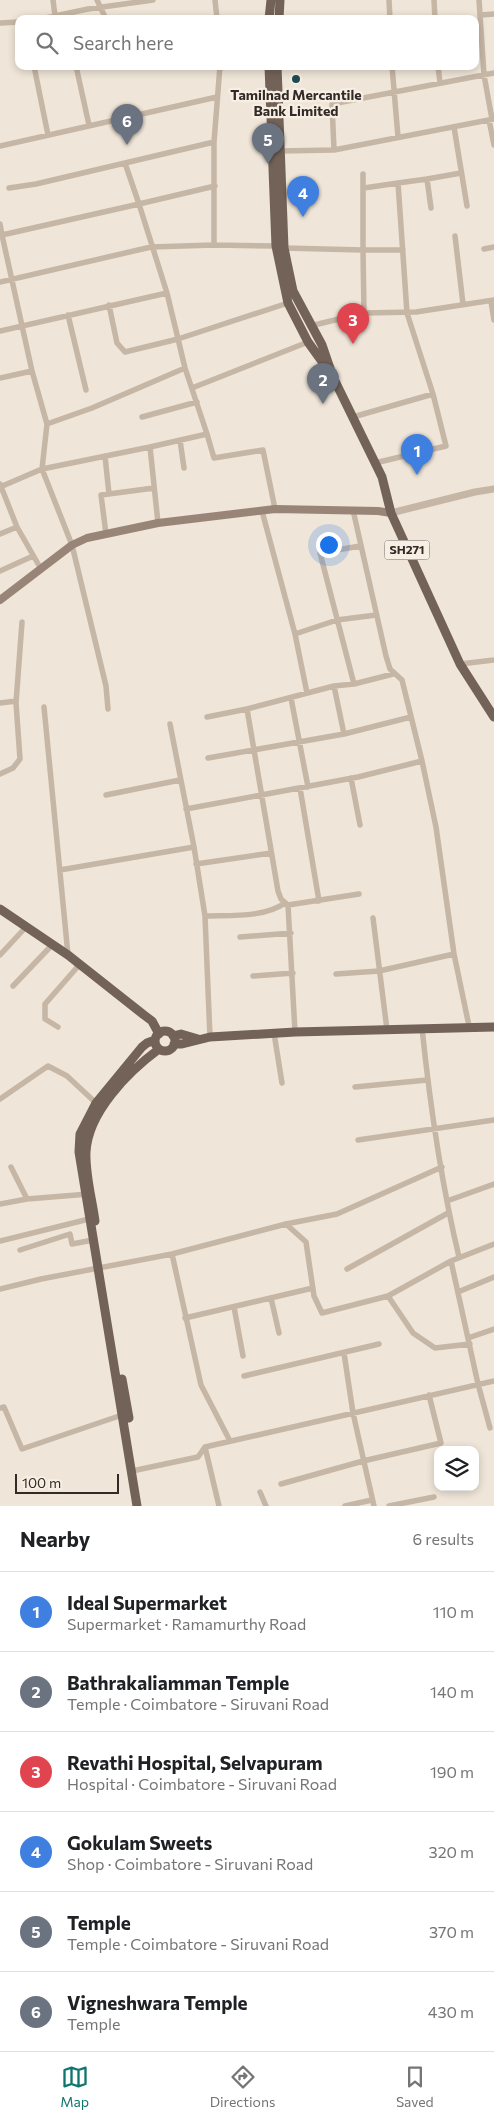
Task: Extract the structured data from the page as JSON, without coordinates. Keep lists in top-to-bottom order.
{
  "streets": {
    "main road": ["SH271"]
  },
  "places": ["Tamilnad Mercantile Bank Limited"],
  "scale_bar": "100 m",
  "page": {
    "search": "Search here",
    "pins": [
      "6",
      "5",
      "4",
      "3",
      "2",
      "1"
    ],
    "scale": "100 m",
    "heading": ["Nearby", "6 results"],
    "list": [
      {
        "mark": "1",
        "name": "Ideal Supermarket",
        "note": "Supermarket · Ramamurthy Road",
        "value": "110 m"
      },
      {
        "mark": "2",
        "name": "Bathrakaliamman Temple",
        "note": "Temple · Coimbatore - Siruvani Road",
        "value": "140 m"
      },
      {
        "mark": "3",
        "name": "Revathi Hospital, Selvapuram",
        "note": "Hospital · Coimbatore - Siruvani Road",
        "value": "190 m"
      },
      {
        "mark": "4",
        "name": "Gokulam Sweets",
        "note": "Shop · Coimbatore - Siruvani Road",
        "value": "320 m"
      },
      {
        "mark": "5",
        "name": "Temple",
        "note": "Temple · Coimbatore - Siruvani Road",
        "value": "370 m"
      },
      {
        "mark": "6",
        "name": "Vigneshwara Temple",
        "note": "Temple",
        "value": "430 m"
      }
    ],
    "nav": ["Map", "Directions", "Saved"]
  }
}
